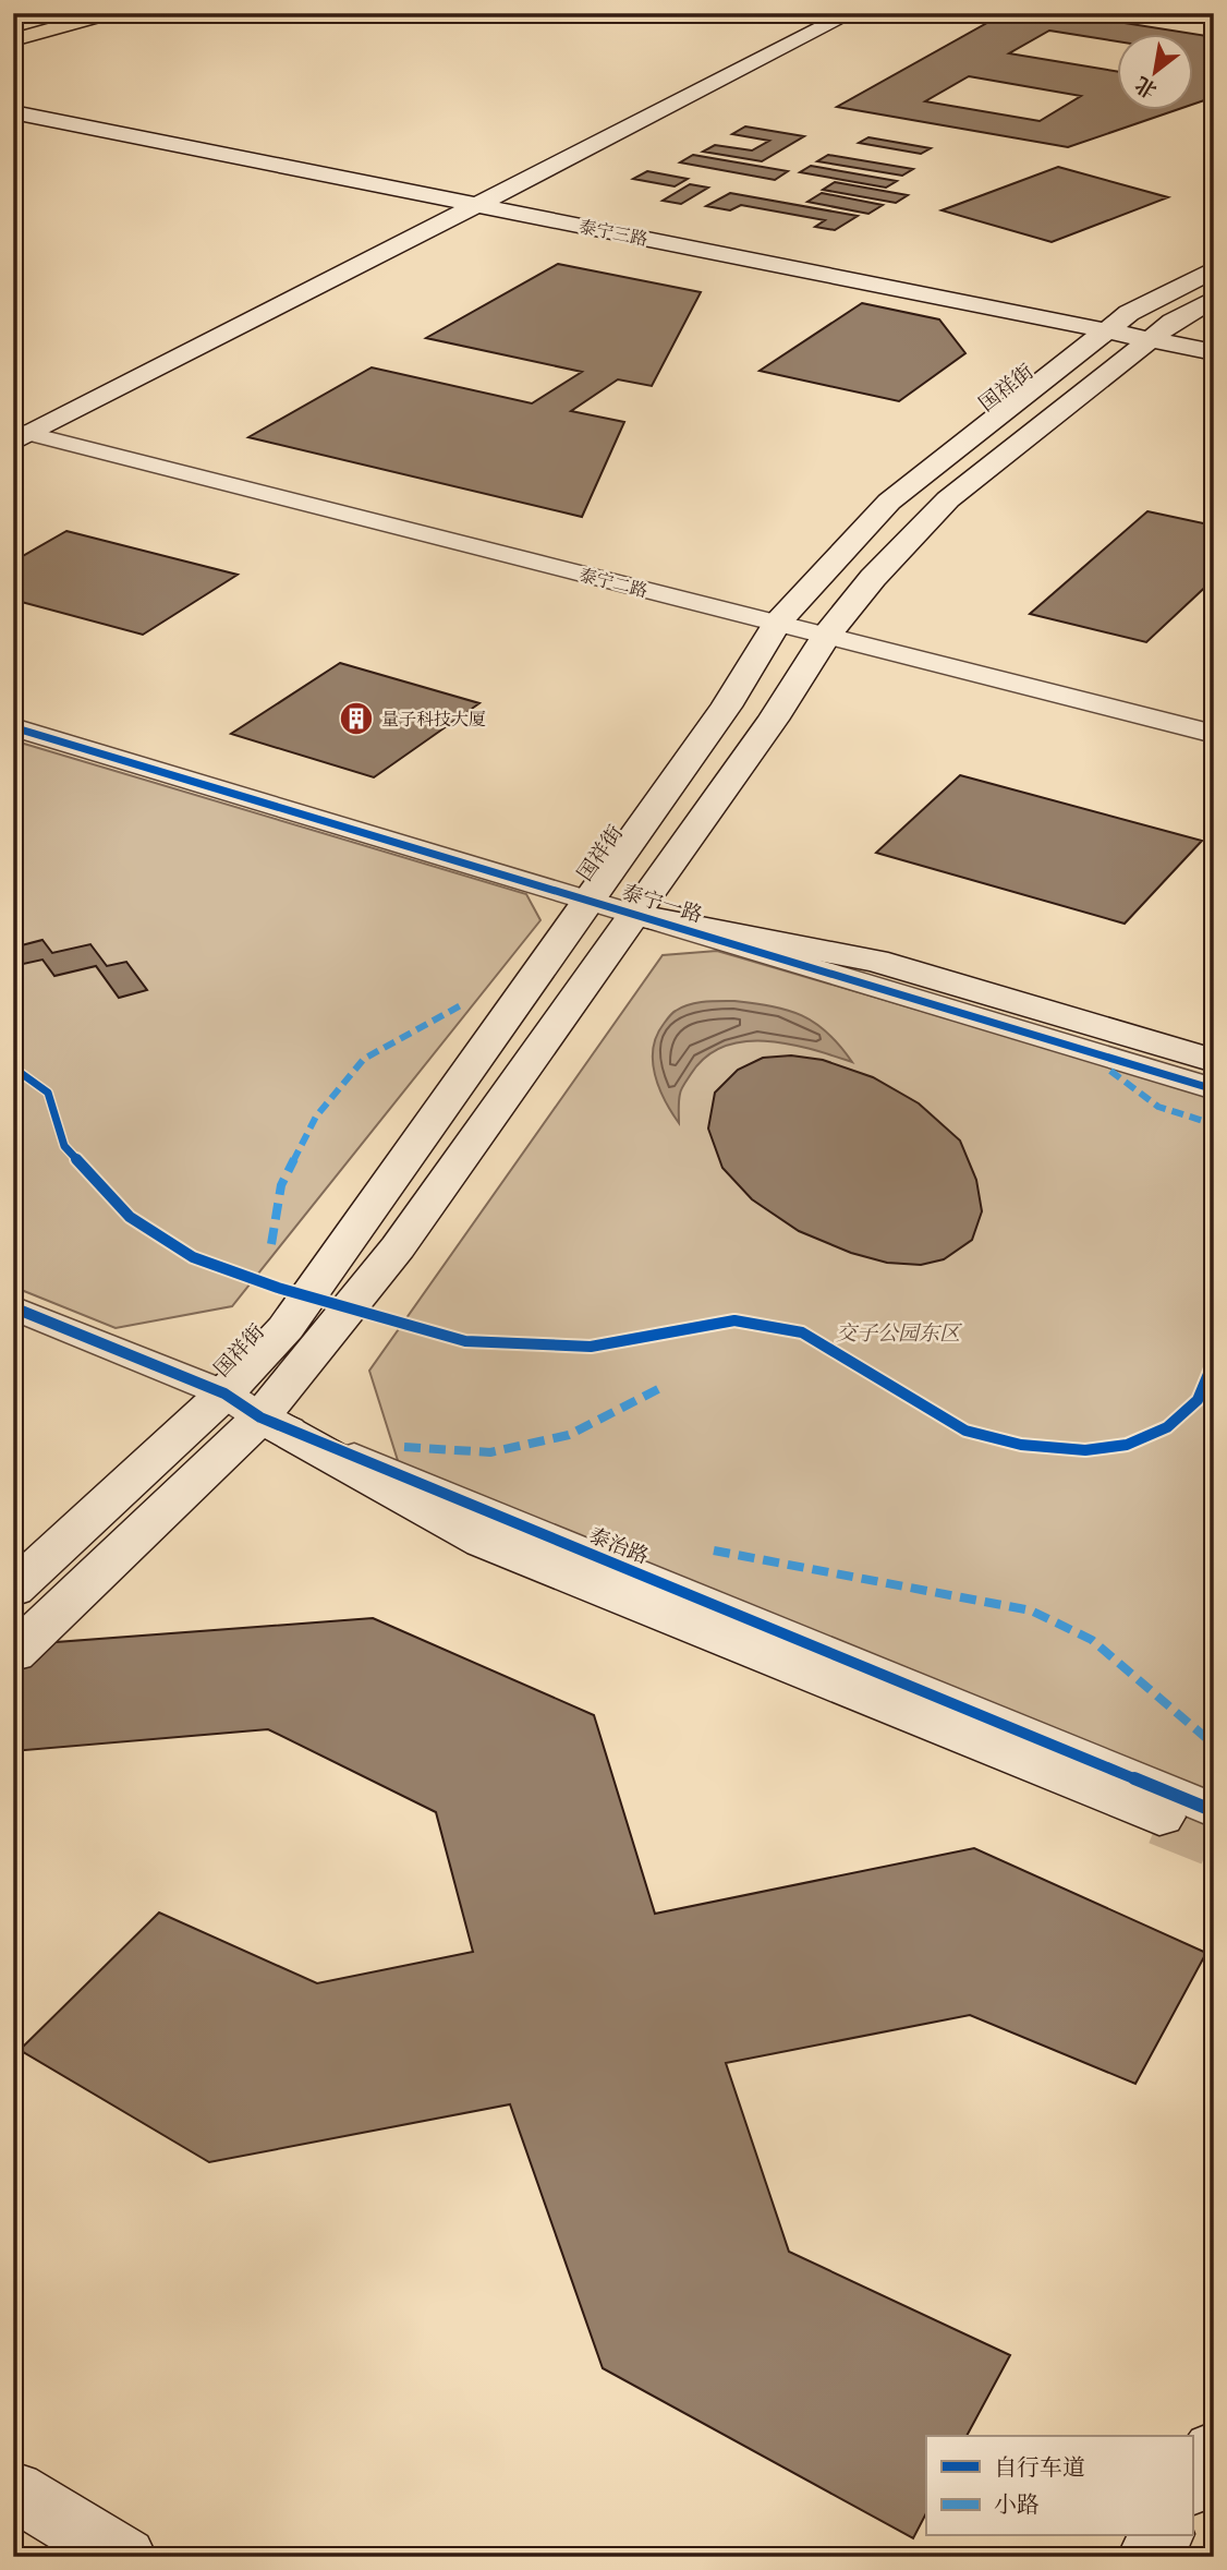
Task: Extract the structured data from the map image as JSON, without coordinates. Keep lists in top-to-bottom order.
{
  "streets": {
    "street": [
      "泰宁三路",
      "国祥街",
      "泰宁二路",
      "泰宁一路",
      "泰治路"
    ]
  },
  "crossings": [
    ["泰宁三路", "国祥街"],
    ["国祥街", "泰宁二路"],
    ["国祥街", "泰宁一路"],
    ["国祥街", "泰治路"]
  ],
  "parks": ["交子公园东区"],
  "places": {
    "building": ["量子科技大厦"]
  },
  "legend": ["自行车道", "小路"],
  "north": "bottom left"
}
